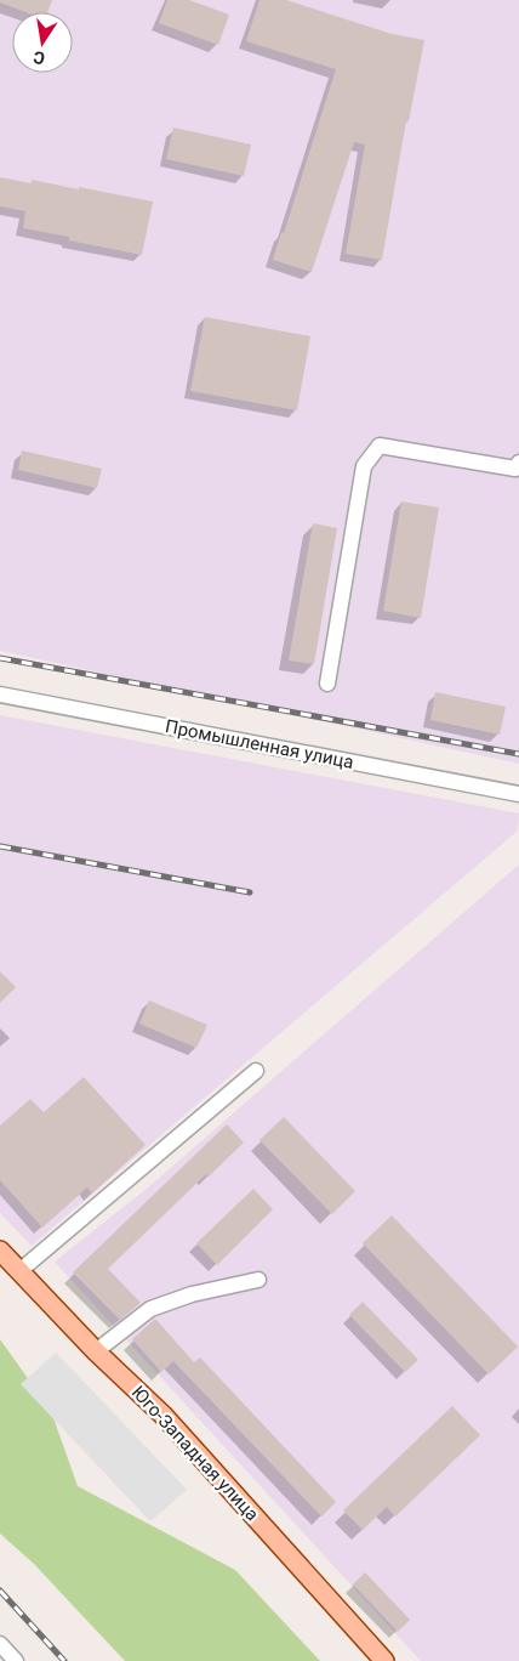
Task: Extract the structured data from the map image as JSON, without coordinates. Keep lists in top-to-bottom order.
{
  "streets": {
    "main road": ["Юго-Западная улица"],
    "street": ["Промышленная улица"]
  },
  "north": "bottom"
}
